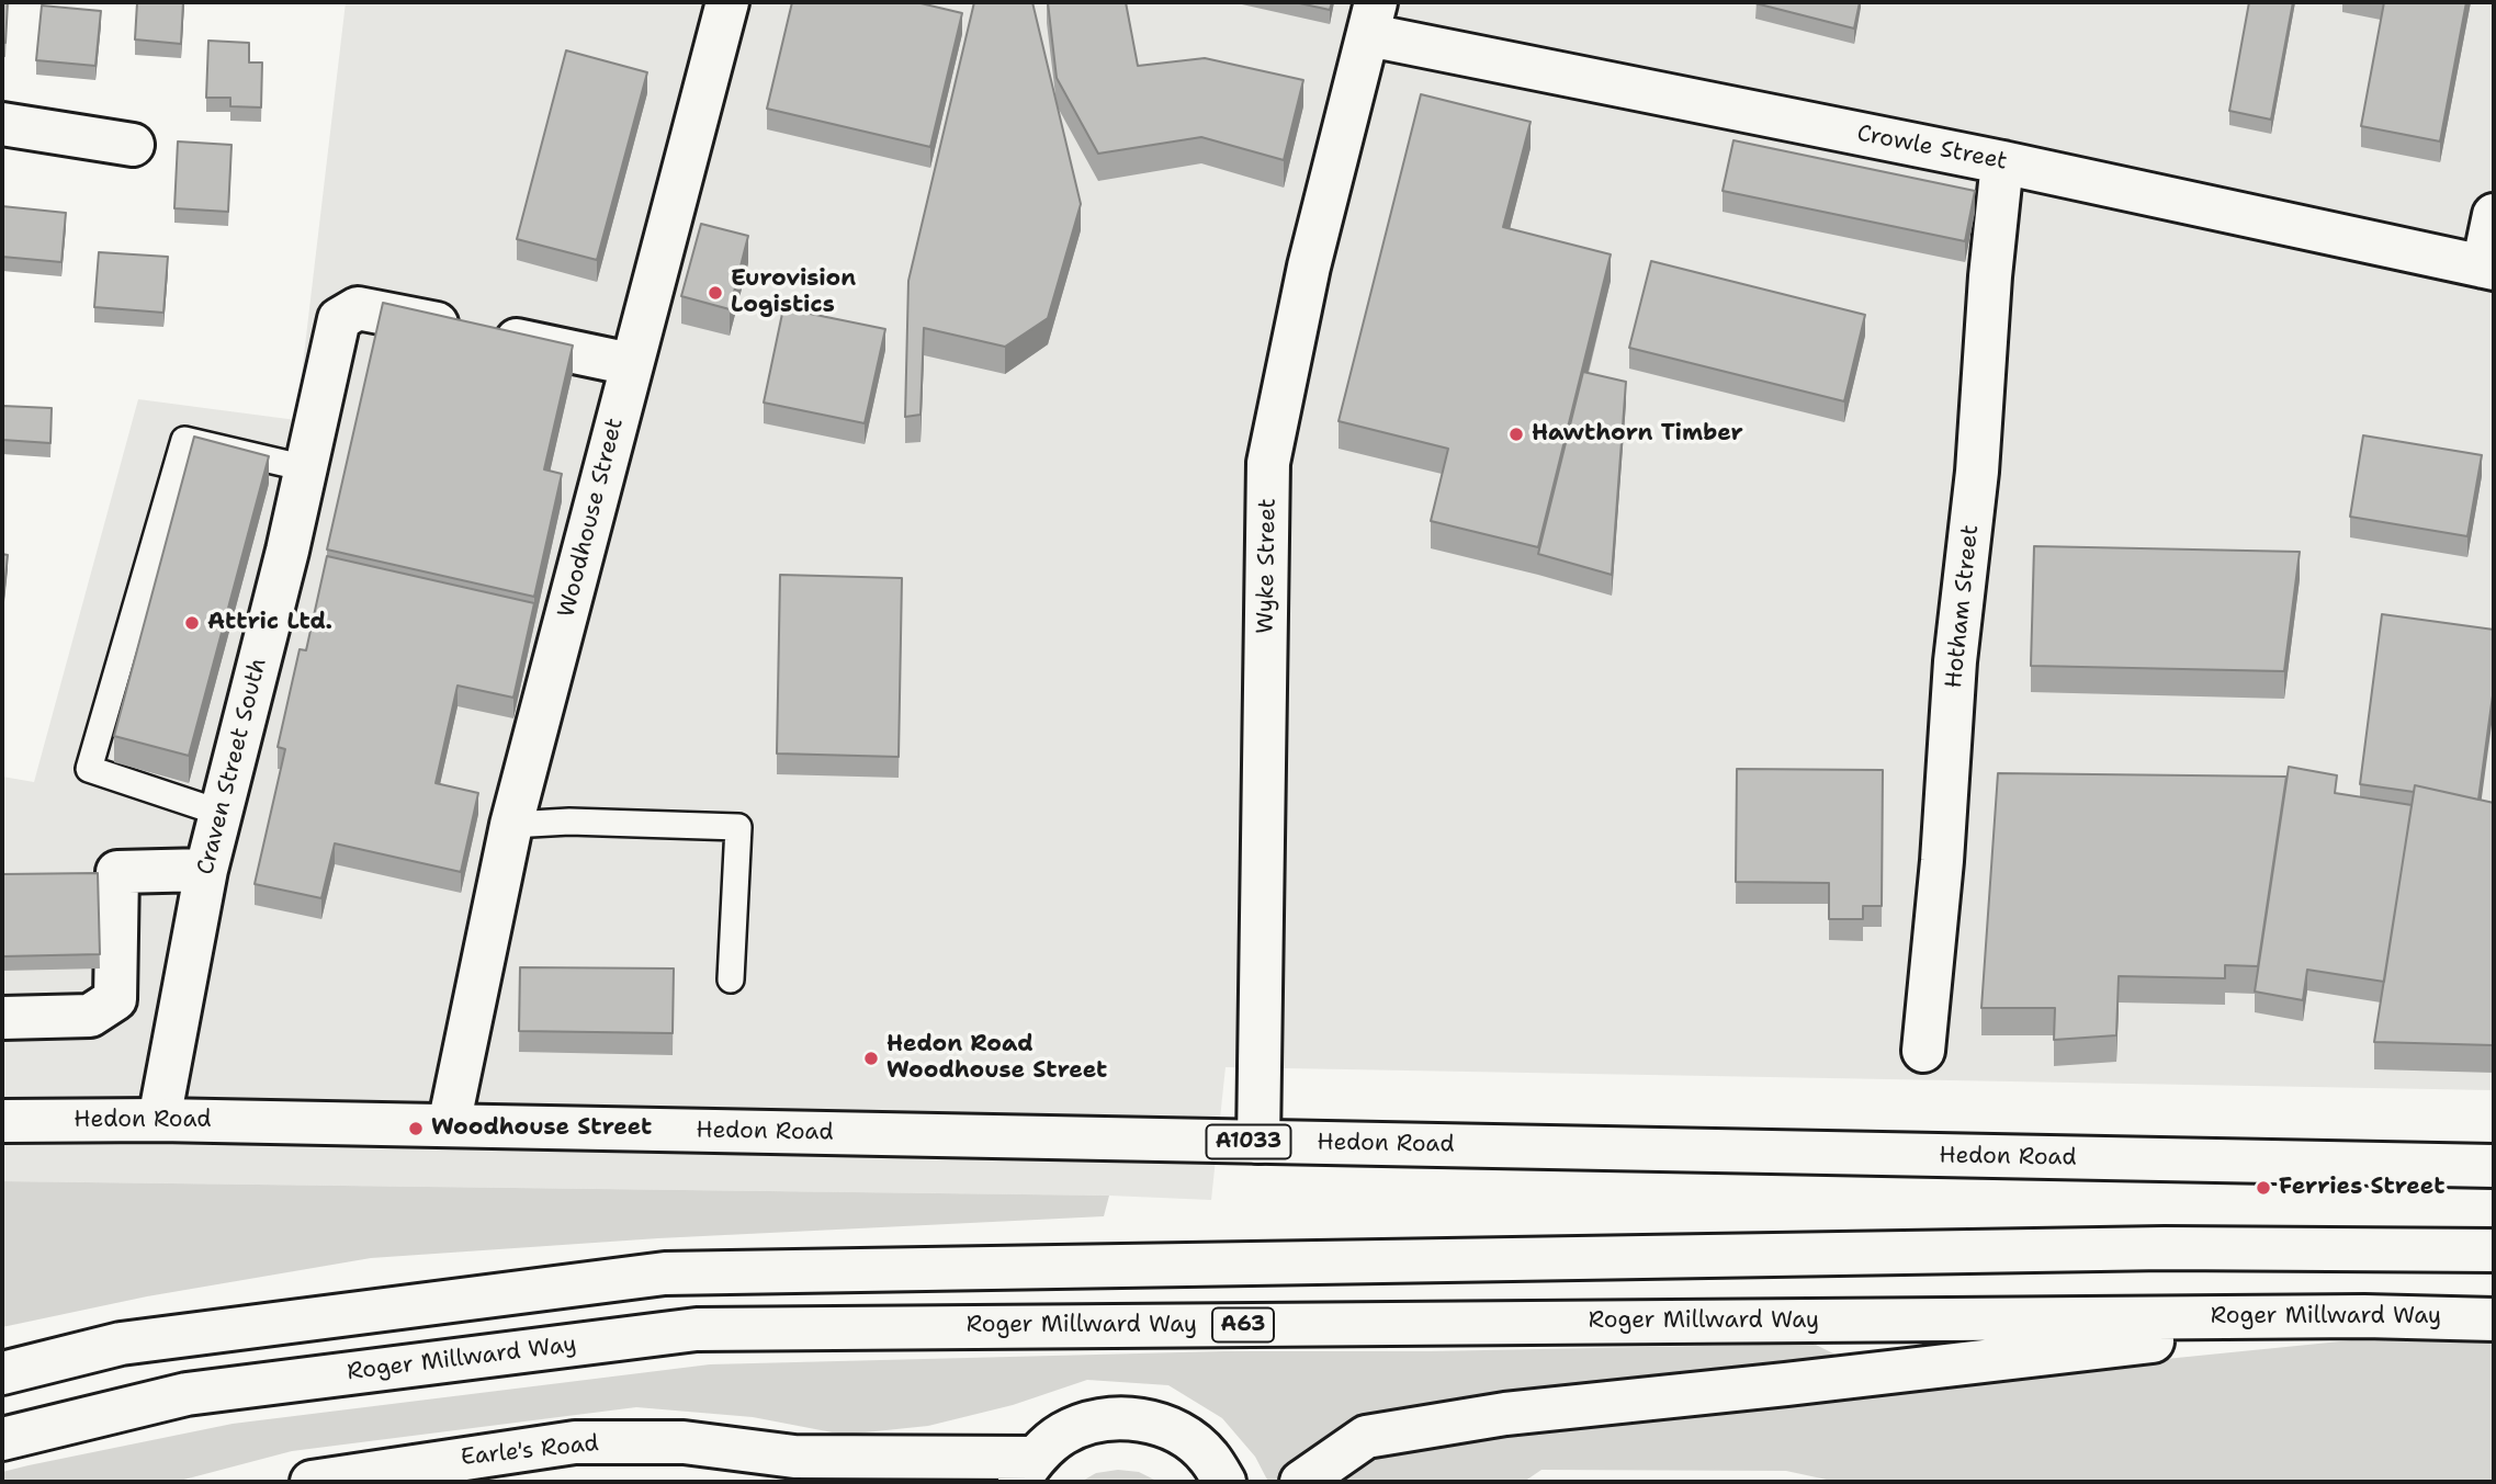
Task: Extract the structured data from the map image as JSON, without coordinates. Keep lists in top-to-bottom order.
{
  "streets": {
    "main road": [
      "Crowle Street",
      "Woodhouse Street",
      "Wyke Street",
      "Hotham Street",
      "Craven Street South",
      "Hedon Road",
      "A1033",
      "Roger Millward Way",
      "A63",
      "Earle's Road"
    ]
  },
  "crossings": [
    ["Crowle Street", "Wyke Street"],
    ["Crowle Street", "Hotham Street"],
    ["Woodhouse Street", "Craven Street South"],
    ["Woodhouse Street", "Hedon Road"],
    ["Wyke Street", "Hedon Road"],
    ["Craven Street South", "Hedon Road"]
  ],
  "places": [
    "Eurovision Logistics",
    "Hawthorn Timber",
    "Attric Ltd.",
    "Hedon Road Woodhouse Street",
    "Woodhouse Street",
    "Ferries Street"
  ]
}
